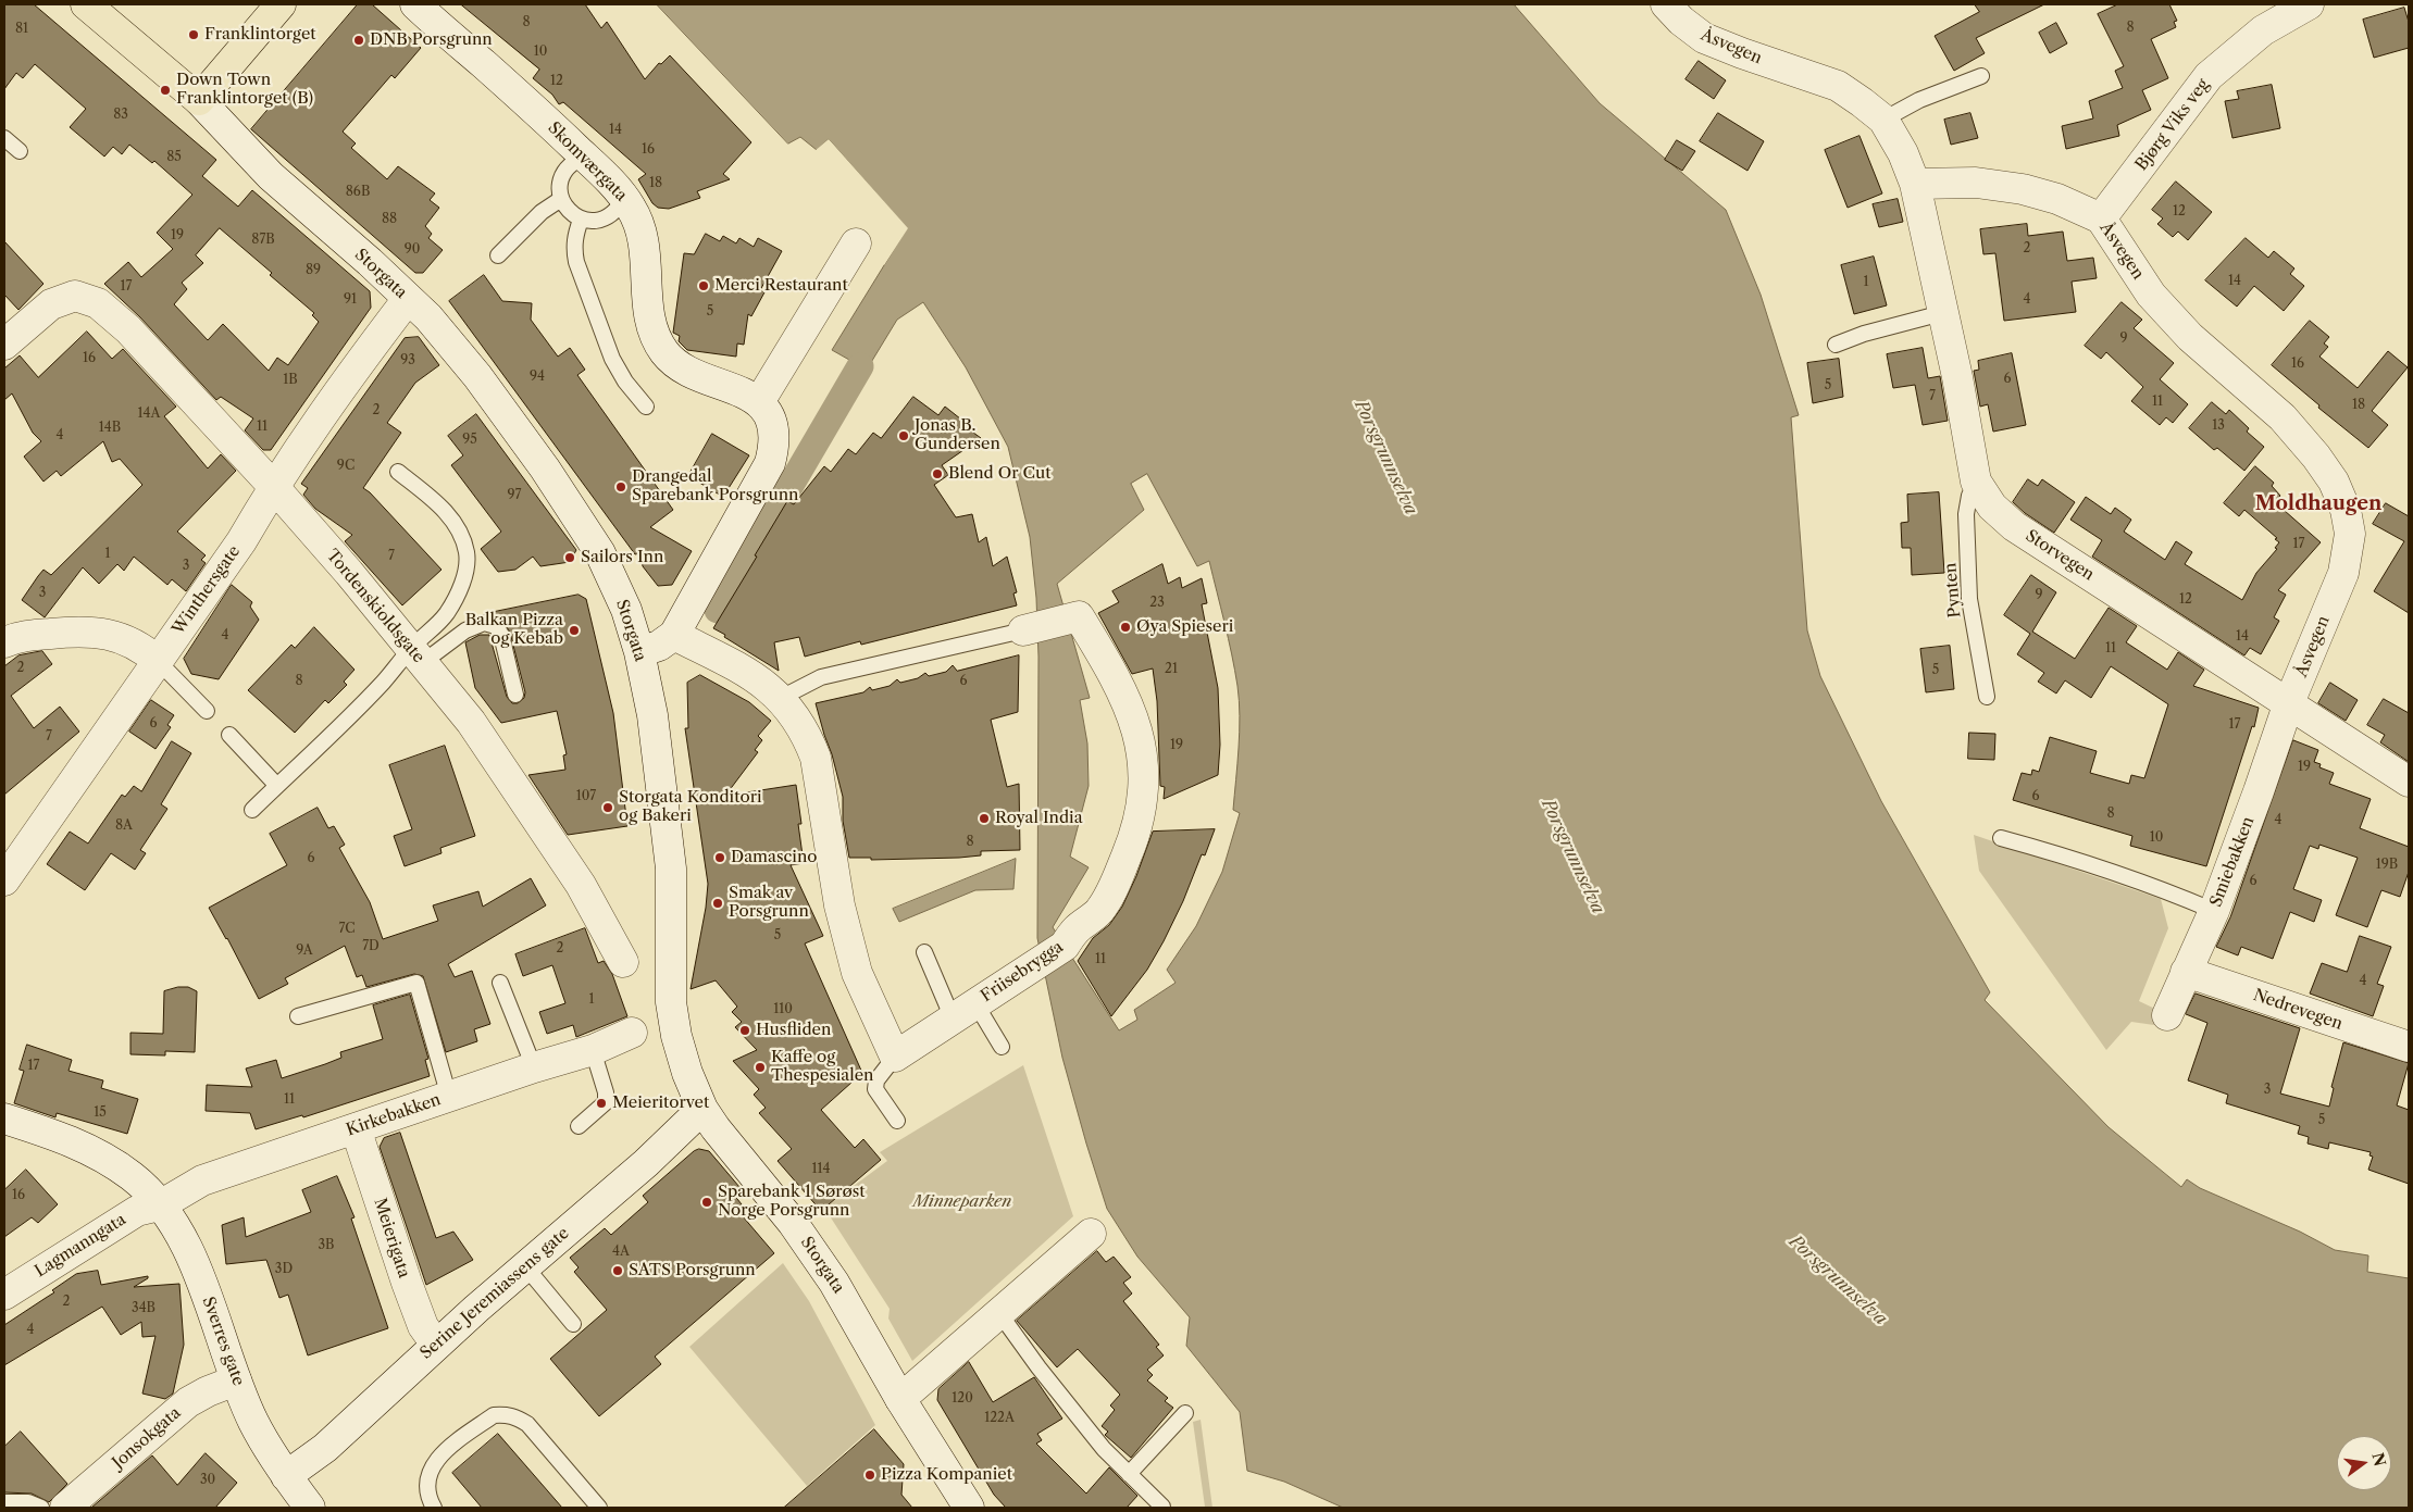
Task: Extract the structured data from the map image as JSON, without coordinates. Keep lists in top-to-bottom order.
{
  "streets": {
    "main road": ["Storgata"],
    "street": [
      "Åsvegen",
      "Bjørg Viks veg",
      "Skomværgata",
      "Storvegen",
      "Winthersgate",
      "Tordenskioldsgate",
      "Smiebakken",
      "Friisebrygga",
      "Nedrevegen",
      "Kirkebakken",
      "Meierigata",
      "Lagmanngata",
      "Serine Jeremiassens gate",
      "Sverres gate",
      "Jonsokgata"
    ],
    "lane": ["Pynten"]
  },
  "crossings": [
    ["Åsvegen", "Bjørg Viks veg"],
    ["Åsvegen", "Storvegen"],
    ["Åsvegen", "Smiebakken"],
    ["Storgata", "Winthersgate"],
    ["Storgata", "Serine Jeremiassens gate"],
    ["Storvegen", "Pynten"],
    ["Storvegen", "Smiebakken"],
    ["Winthersgate", "Tordenskioldsgate"],
    ["Smiebakken", "Nedrevegen"],
    ["Kirkebakken", "Meierigata"],
    ["Kirkebakken", "Lagmanngata"],
    ["Kirkebakken", "Sverres gate"],
    ["Meierigata", "Serine Jeremiassens gate"],
    ["Lagmanngata", "Sverres gate"],
    ["Serine Jeremiassens gate", "Sverres gate"],
    ["Sverres gate", "Jonsokgata"]
  ],
  "districts": ["Moldhaugen"],
  "water": ["Porsgrunnselva"],
  "parks": ["Minneparken"],
  "places": [
    "Franklintorget",
    "DNB Porsgrunn",
    "Down Town Franklintorget (B)",
    "Merci Restaurant",
    "Jonas B. Gundersen",
    "Blend Or Cut",
    "Drangedal Sparebank Porsgrunn",
    "Sailors Inn",
    "Øya Spieseri",
    "Balkan Pizza og Kebab",
    "Storgata Konditori og Bakeri",
    "Royal India",
    "Damascino",
    "Smak av Porsgrunn",
    "Husfliden",
    "Kaffe og Thespesialen",
    "Meieritorvet",
    "Sparebank 1 Sørøst Norge Porsgrunn",
    "SATS Porsgrunn",
    "Pizza Kompaniet"
  ],
  "house_numbers": [
    "8",
    "8",
    "81",
    "10",
    "12",
    "83",
    "14",
    "16",
    "85",
    "18",
    "86B",
    "12",
    "88",
    "19",
    "87B",
    "2",
    "90",
    "89",
    "14",
    "1",
    "17",
    "91",
    "4",
    "5",
    "9",
    "16",
    "93",
    "16",
    "94",
    "6",
    "1B",
    "5",
    "7",
    "11",
    "18",
    "2",
    "14A",
    "13",
    "11",
    "14B",
    "4",
    "95",
    "9C",
    "97",
    "17",
    "1",
    "7",
    "3",
    "3",
    "9",
    "12",
    "23",
    "4",
    "14",
    "11",
    "2",
    "21",
    "5",
    "8",
    "6",
    "6",
    "17",
    "7",
    "19",
    "19",
    "107",
    "6",
    "8",
    "4",
    "8A",
    "10",
    "8",
    "6",
    "19B",
    "6",
    "7C",
    "5",
    "7D",
    "2",
    "9A",
    "11",
    "4",
    "1",
    "110",
    "17",
    "3",
    "11",
    "15",
    "5",
    "114",
    "16",
    "3B",
    "4A",
    "3D",
    "2",
    "34B",
    "4",
    "120",
    "122A",
    "30"
  ],
  "north": "right"
}
